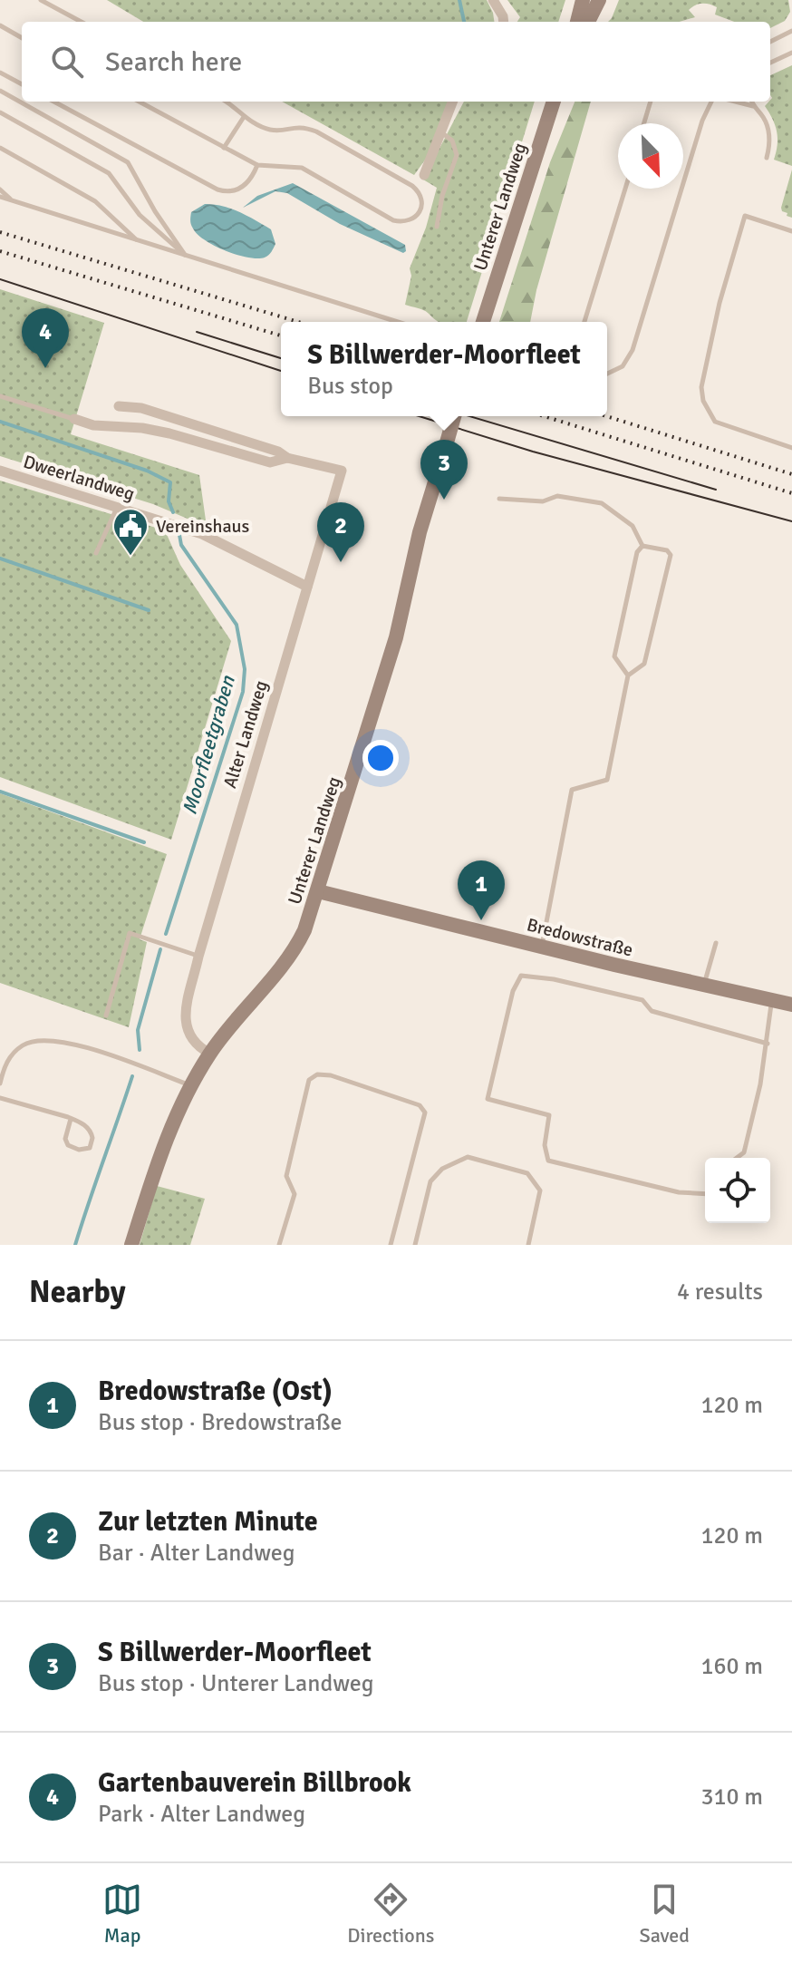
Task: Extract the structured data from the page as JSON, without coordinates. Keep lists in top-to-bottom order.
{
  "streets": {
    "main road": ["Unterer Landweg", "Bredowstraße"],
    "street": ["Dweerlandweg", "Alter Landweg"]
  },
  "crossings": [
    ["Unterer Landweg", "Alter Landweg"],
    ["Unterer Landweg", "Bredowstraße"],
    ["Dweerlandweg", "Alter Landweg"]
  ],
  "water": ["Moorfleetgraben"],
  "places": {
    "public building": ["Vereinshaus"]
  },
  "north": "bottom right",
  "page": {
    "search": "Search here",
    "pins": [
      "4",
      "3",
      "2",
      "1"
    ],
    "popup": ["S Billwerder-Moorfleet", "Bus stop"],
    "heading": ["Nearby", "4 results"],
    "list": [
      {
        "mark": "1",
        "name": "Bredowstraße (Ost)",
        "note": "Bus stop · Bredowstraße",
        "value": "120 m"
      },
      {
        "mark": "2",
        "name": "Zur letzten Minute",
        "note": "Bar · Alter Landweg",
        "value": "120 m"
      },
      {
        "mark": "3",
        "name": "S Billwerder-Moorfleet",
        "note": "Bus stop · Unterer Landweg",
        "value": "160 m"
      },
      {
        "mark": "4",
        "name": "Gartenbauverein Billbrook",
        "note": "Park · Alter Landweg",
        "value": "310 m"
      }
    ],
    "nav": ["Map", "Directions", "Saved"]
  }
}
